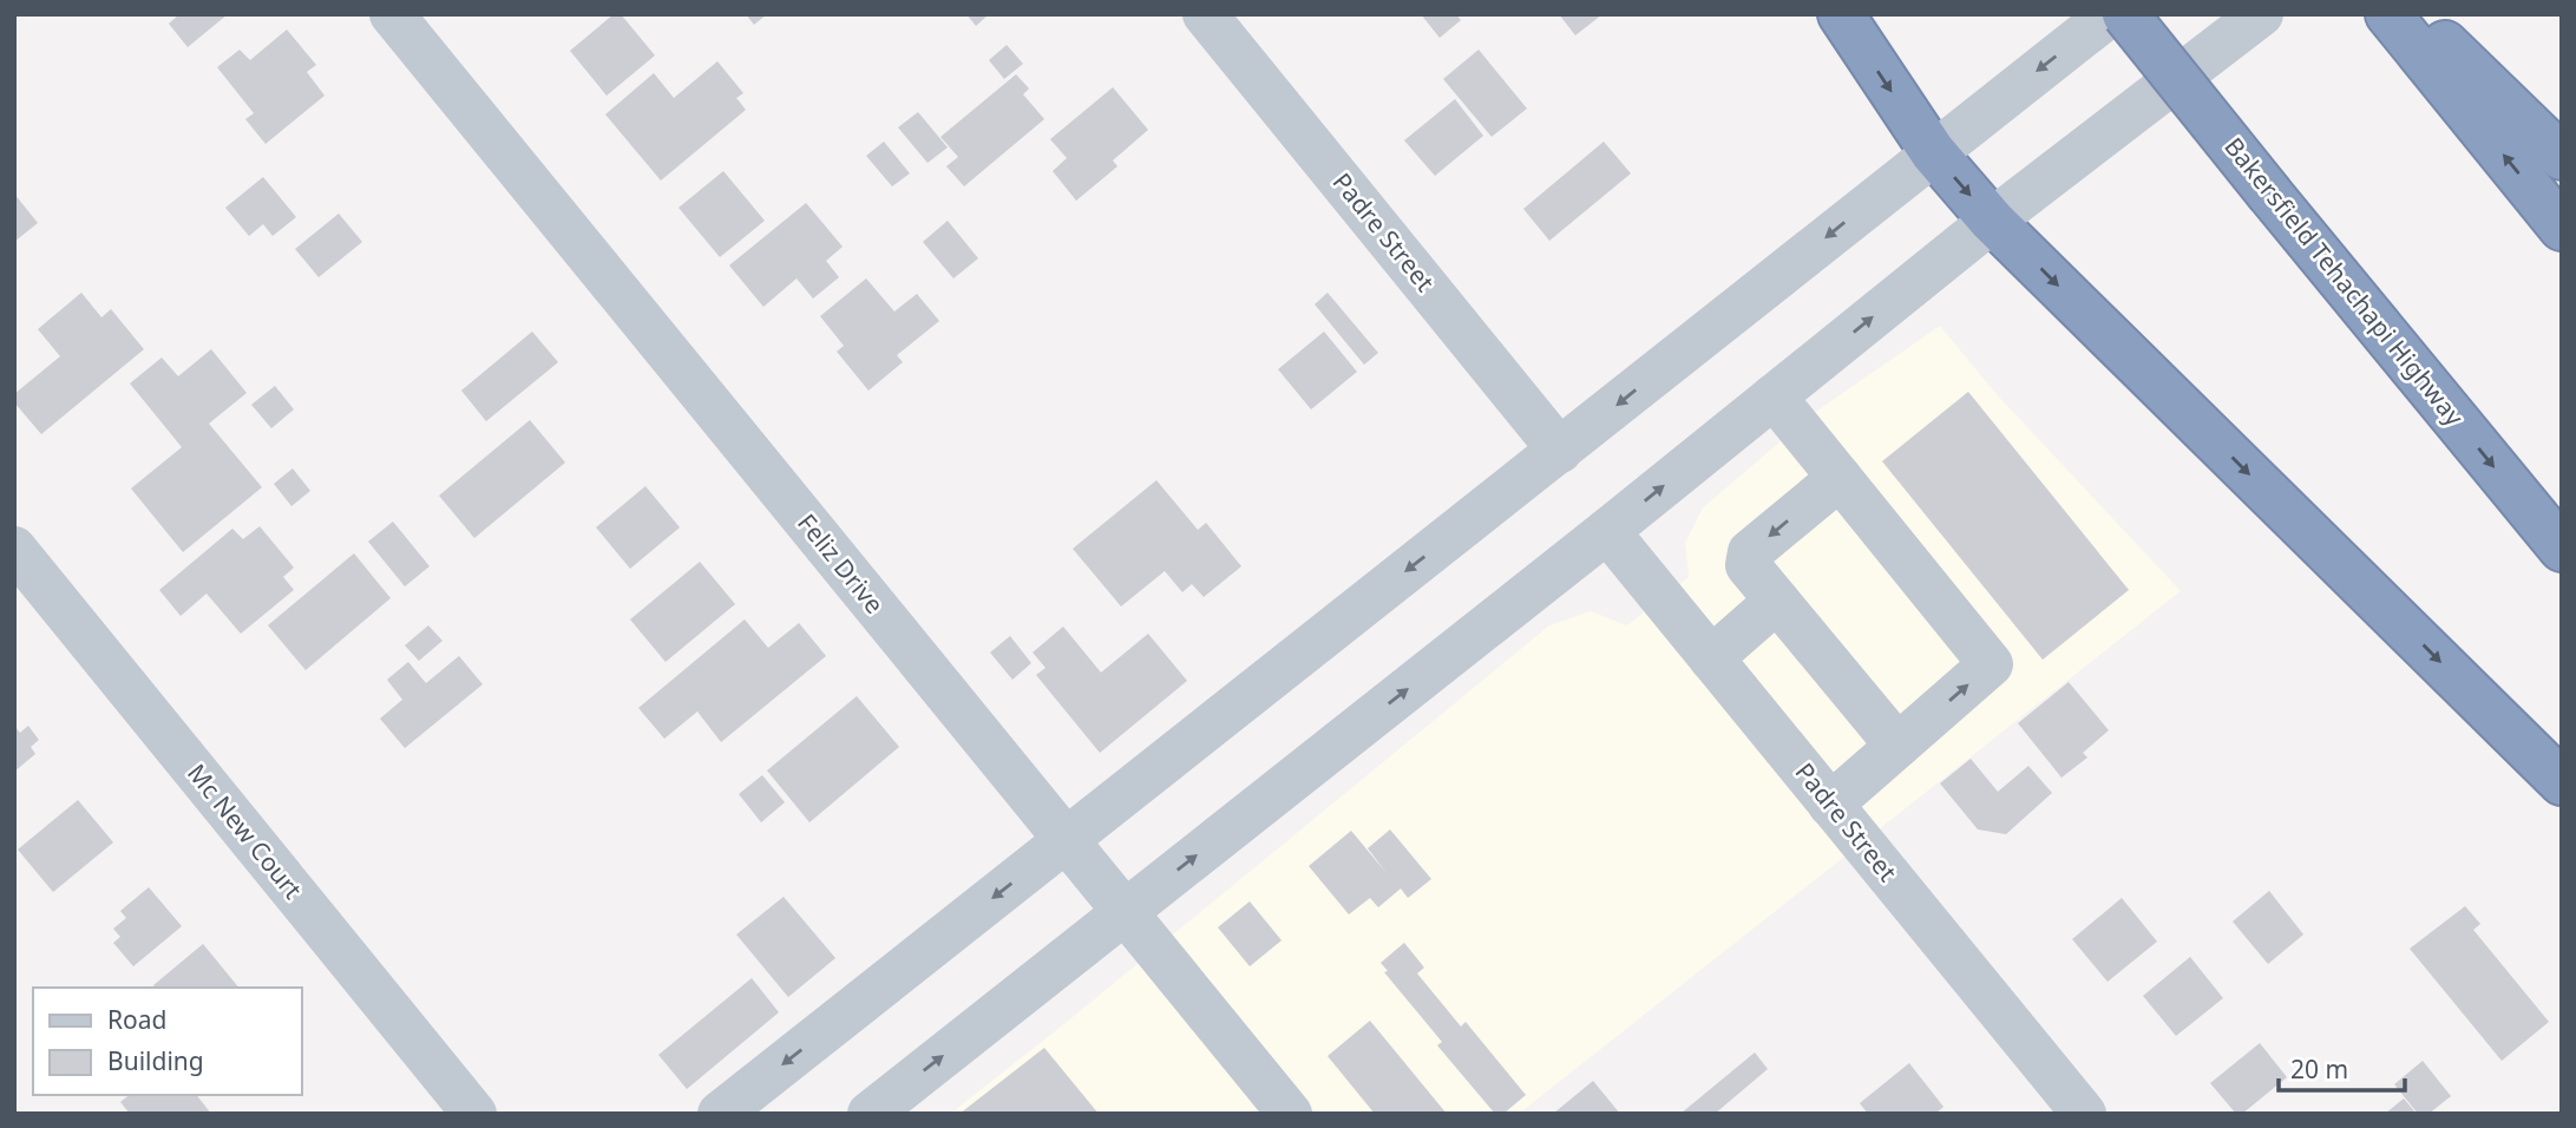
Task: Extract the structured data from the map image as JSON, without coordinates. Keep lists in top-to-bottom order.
{
  "streets": {
    "highway": ["Bakersfield Tehachapi Highway"],
    "street": ["Padre Street", "Feliz Drive", "Mc New Court"]
  },
  "legend": ["Road", "Building"],
  "scale_bar": "20 m"
}
